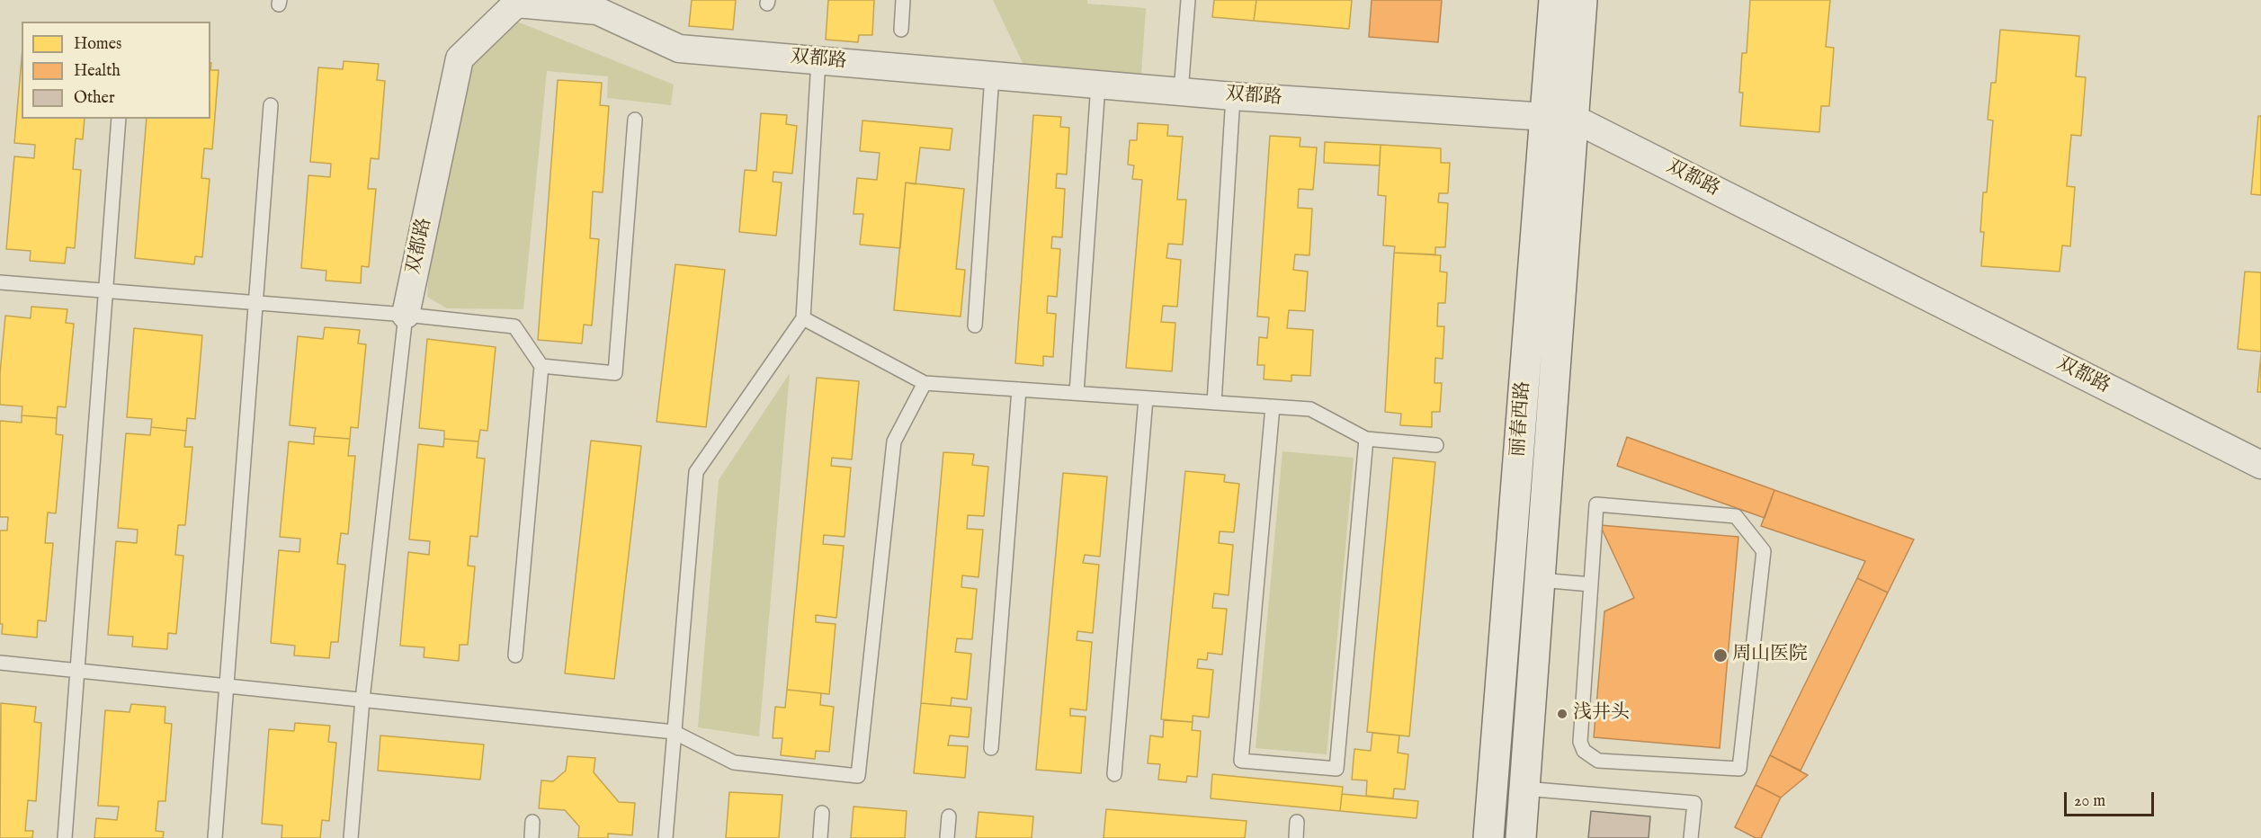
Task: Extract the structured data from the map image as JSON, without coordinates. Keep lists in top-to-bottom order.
{
  "streets": {
    "main road": ["丽春西路"],
    "street": ["双都路"]
  },
  "crossings": [
    ["双都路", "丽春西路"]
  ],
  "places": ["周山医院", "浅井头"],
  "legend": ["Homes", "Health", "Other"],
  "scale_bar": "20 m"
}
